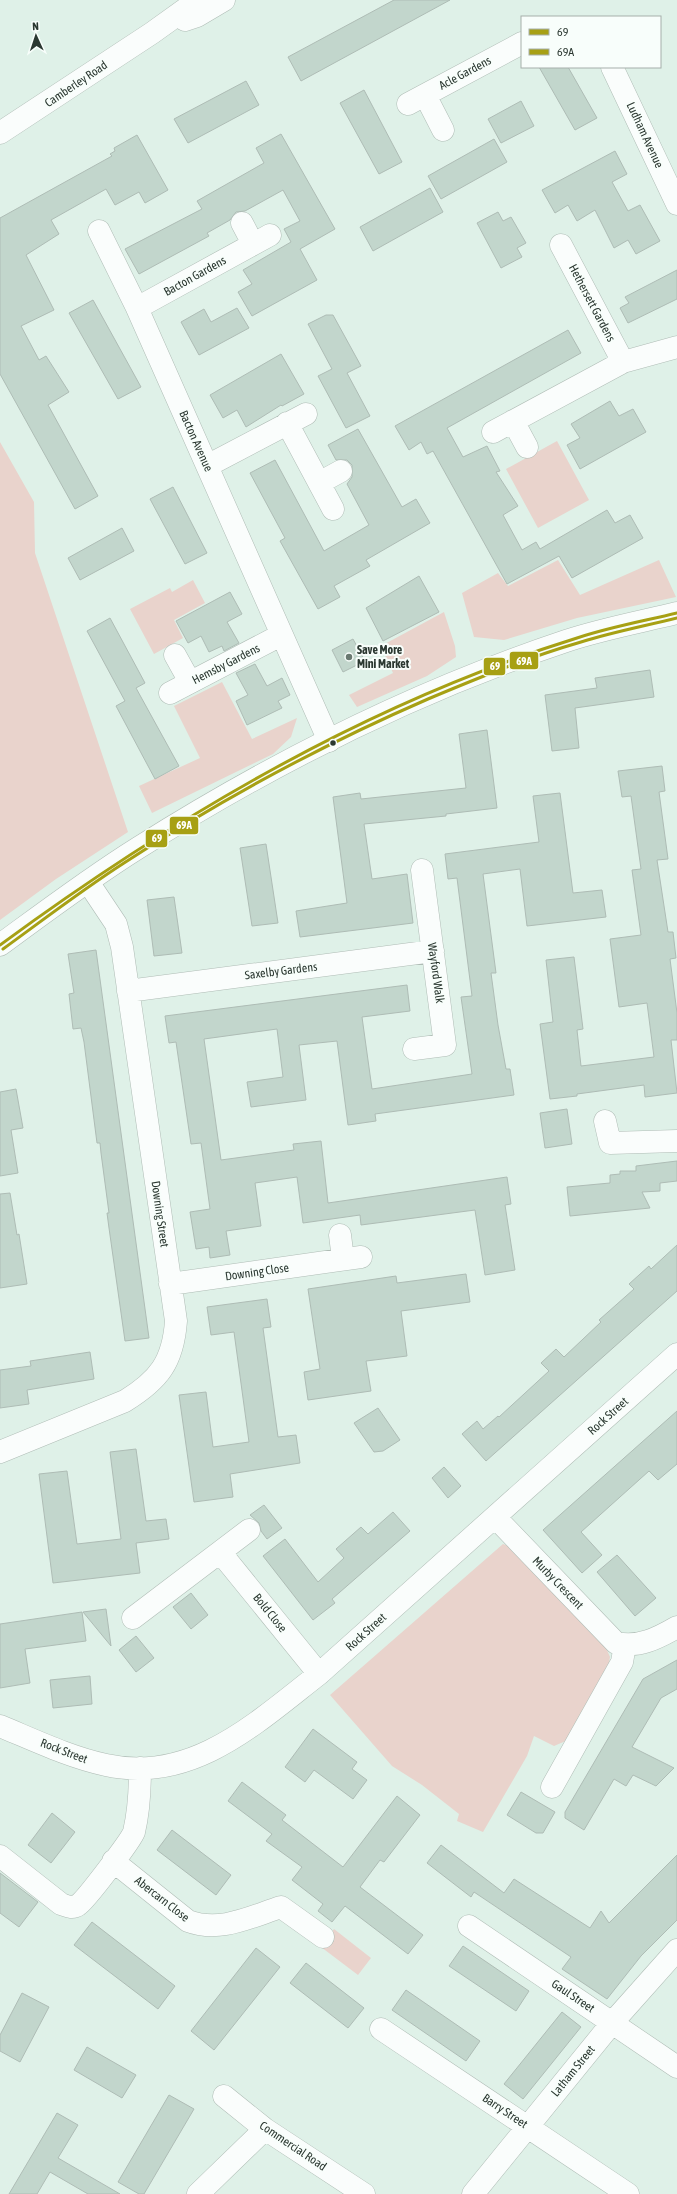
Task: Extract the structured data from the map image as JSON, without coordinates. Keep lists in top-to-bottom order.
{
  "streets": {
    "street": [
      "Acle Gardens",
      "Camberley Road",
      "Ludham Avenue",
      "Bacton Gardens",
      "Hethersett Gardens",
      "Bacton Avenue",
      "Hemsby Gardens",
      "Saxelby Gardens",
      "Wayford Walk",
      "Downing Street",
      "Downing Close",
      "Rock Street",
      "Murby Crescent",
      "Bold Close",
      "Abercarn Close",
      "Gaul Street",
      "Latham Street",
      "Barry Street",
      "Commercial Road"
    ]
  },
  "crossings": [
    ["Bacton Gardens", "Bacton Avenue"],
    ["Bacton Avenue", "Hemsby Gardens"],
    ["Saxelby Gardens", "Wayford Walk"],
    ["Saxelby Gardens", "Downing Street"],
    ["Downing Street", "Downing Close"],
    ["Rock Street", "Murby Crescent"],
    ["Rock Street", "Bold Close"],
    ["Gaul Street", "Latham Street"],
    ["Latham Street", "Barry Street"]
  ],
  "places": ["Save More Mini Market"],
  "lines": ["transit line 69", "transit line 69A"],
  "legend": ["69", "69A"],
  "north": "top"
}
